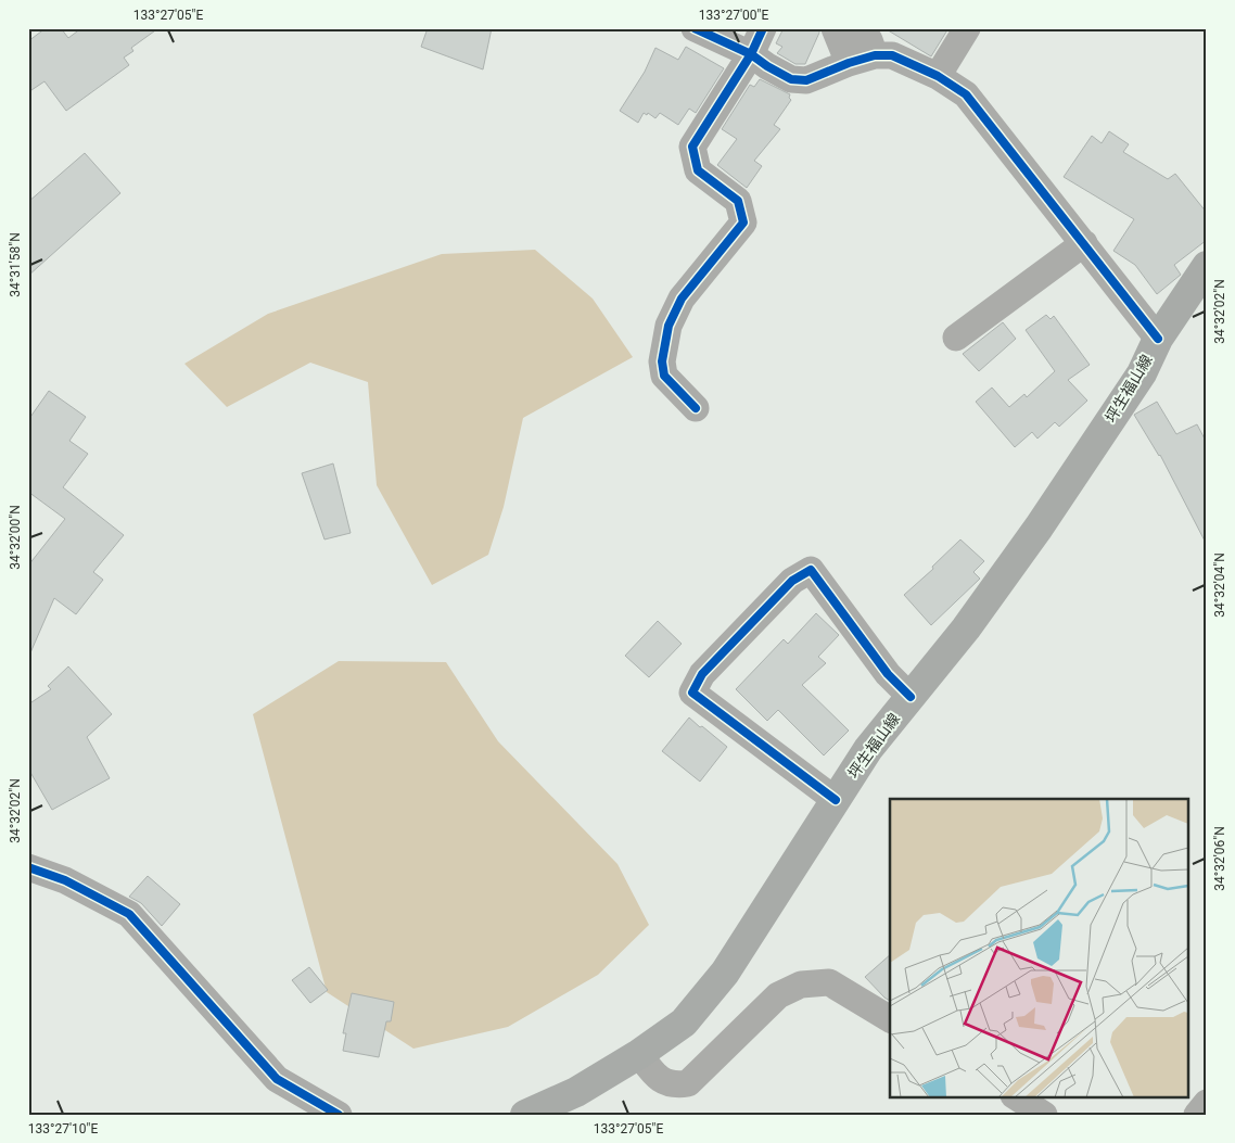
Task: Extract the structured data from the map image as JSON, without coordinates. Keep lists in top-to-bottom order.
{
  "streets": {
    "main road": ["坪生福山線"]
  },
  "coordinates": [
    "133°27'05\"E",
    "133°27'00\"E",
    "34°31'58\"N",
    "34°32'02\"N",
    "34°32'00\"N",
    "34°32'04\"N",
    "34°32'06\"N",
    "133°27'10\"E"
  ]
}
